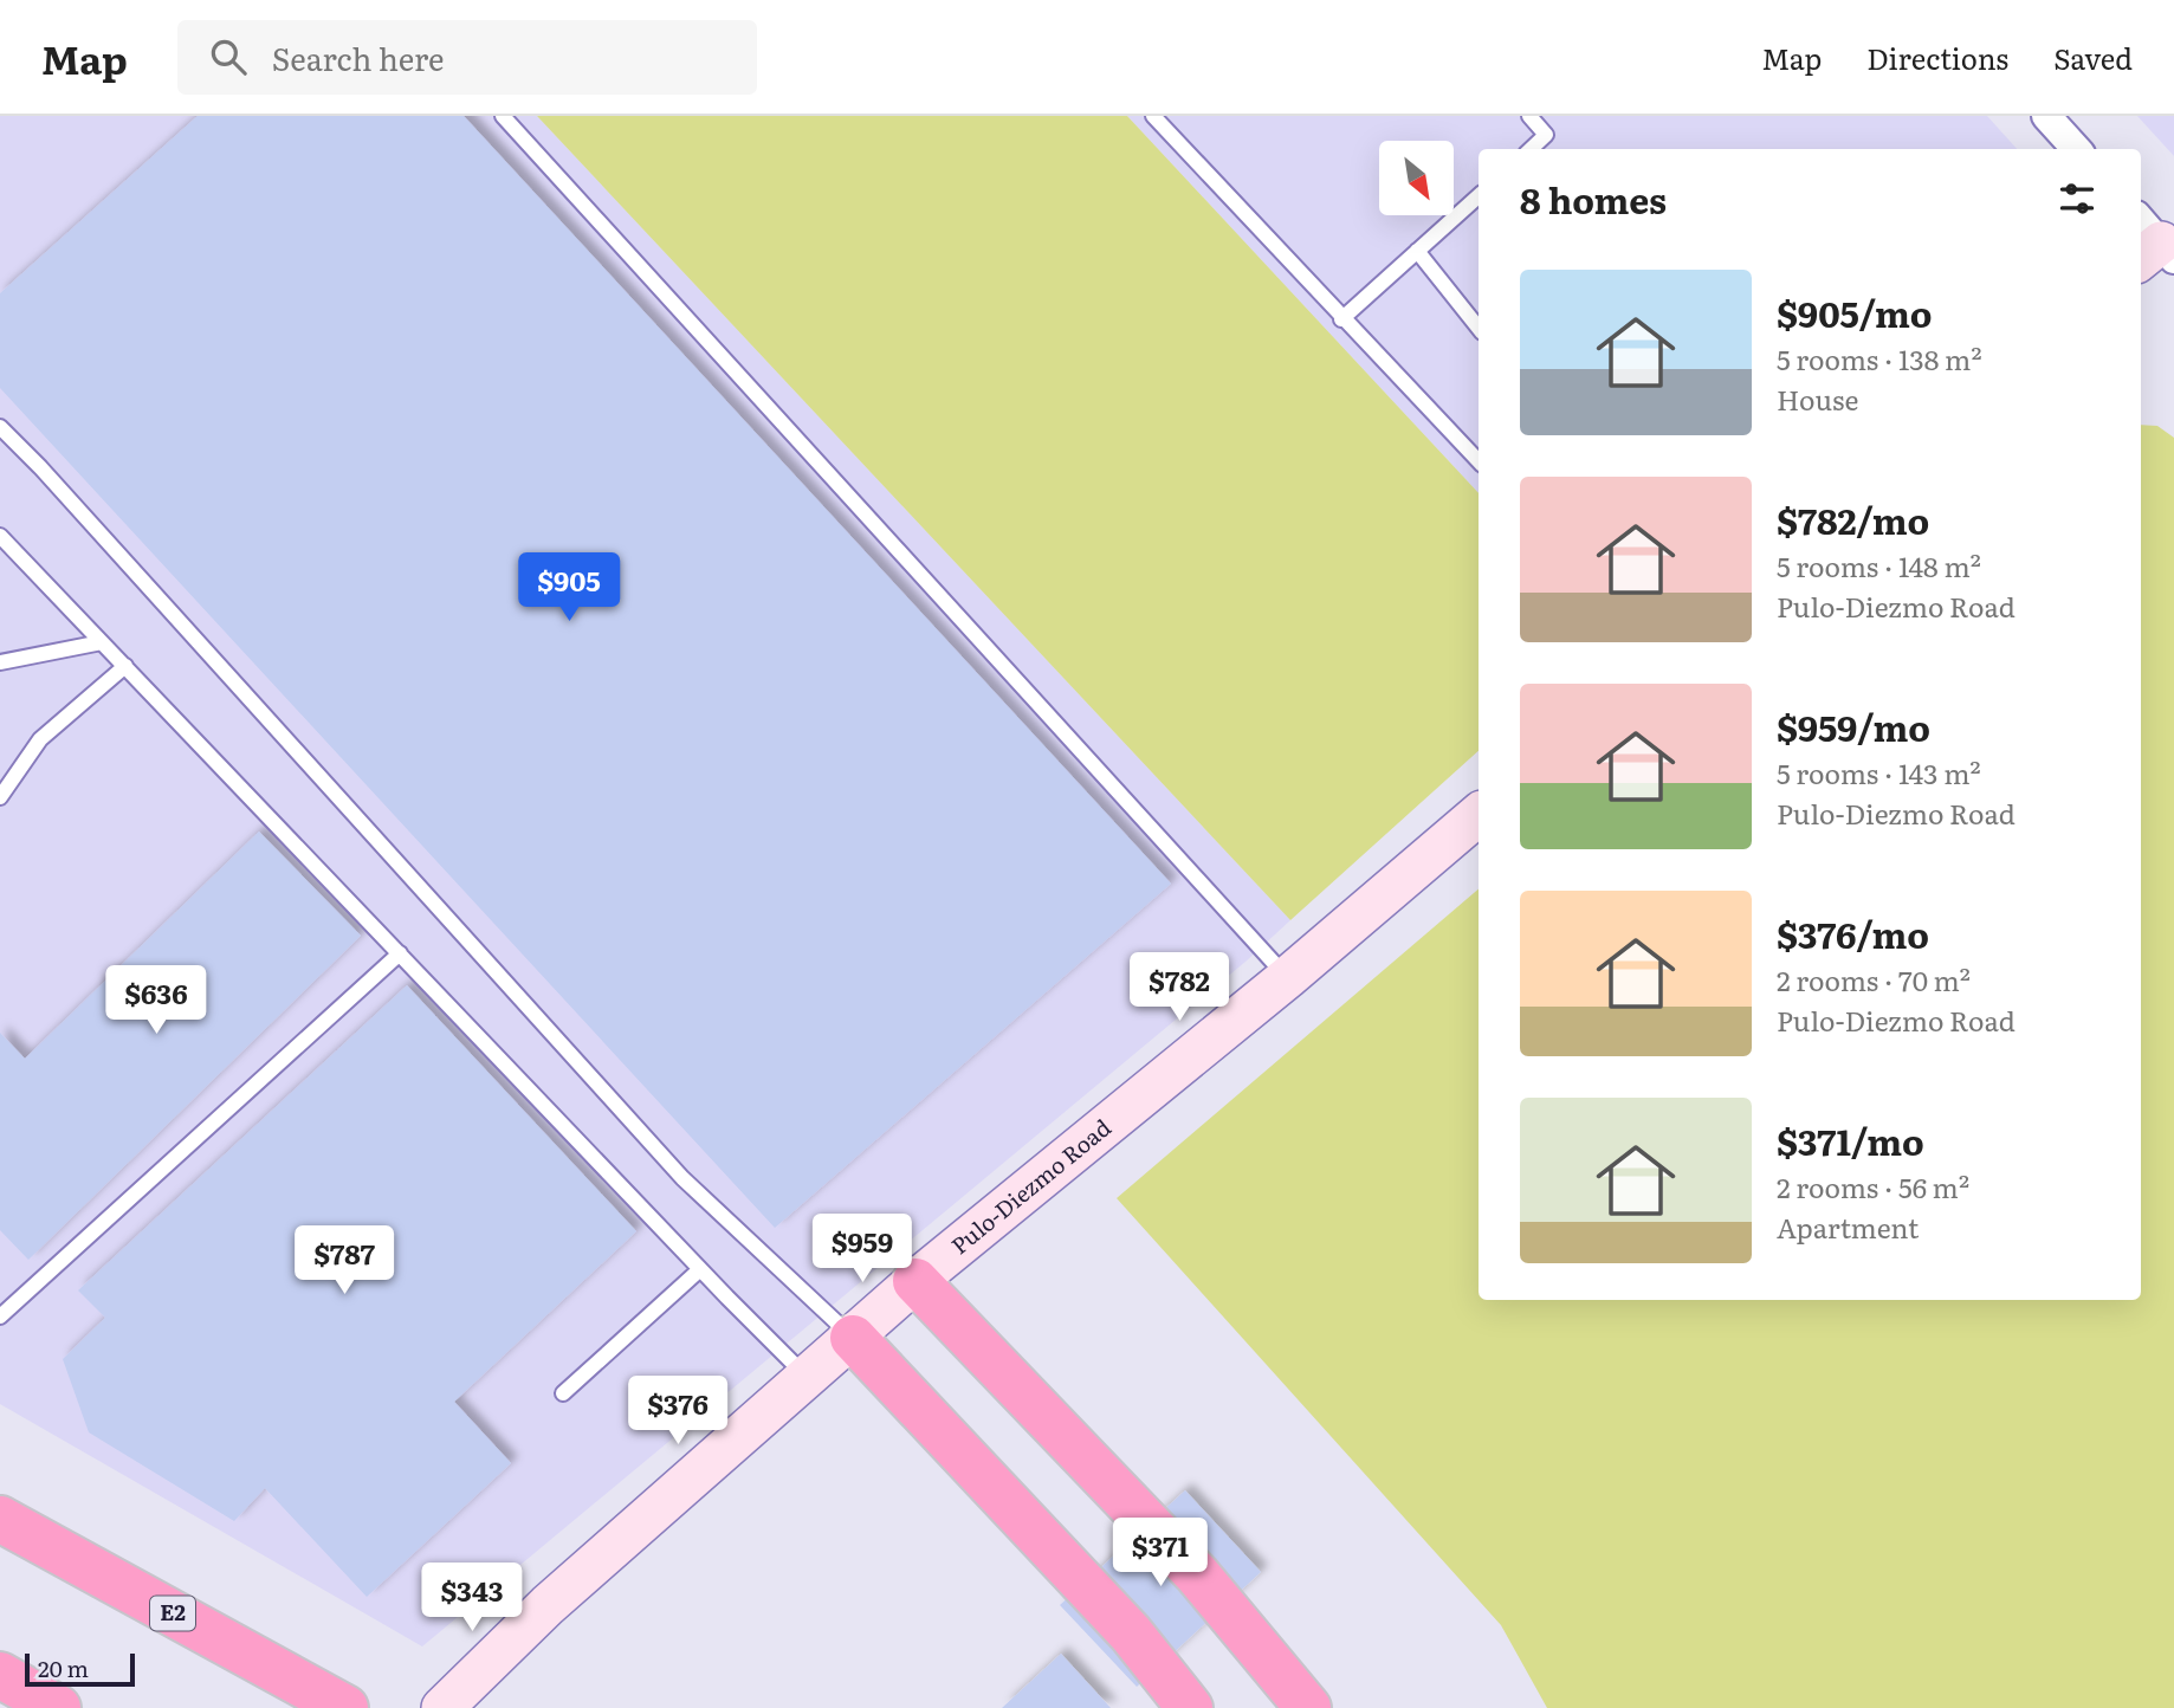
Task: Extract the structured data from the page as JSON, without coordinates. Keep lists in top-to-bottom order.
{
  "streets": {
    "highway": ["E2"],
    "street": ["Pulo-Diezmo Road"]
  },
  "scale_bar": "20 m",
  "north": "bottom right",
  "page": {
    "header": "Map",
    "search": "Search here",
    "nav": ["Map", "Directions", "Saved"],
    "heading": "8 homes",
    "list": [
      {
        "name": "$905/mo",
        "note": "5 rooms · 138 m² · House"
      },
      {
        "name": "$782/mo",
        "note": "5 rooms · 148 m² · Pulo-Diezmo Road"
      },
      {
        "name": "$959/mo",
        "note": "5 rooms · 143 m² · Pulo-Diezmo Road"
      },
      {
        "name": "$376/mo",
        "note": "2 rooms · 70 m² · Pulo-Diezmo Road"
      },
      {
        "name": "$371/mo",
        "note": "2 rooms · 56 m² · Apartment"
      }
    ],
    "price": [
      "$905",
      "$782",
      "$636",
      "$959",
      "$787",
      "$376",
      "$371",
      "$343"
    ],
    "scale": "20 m"
  }
}
